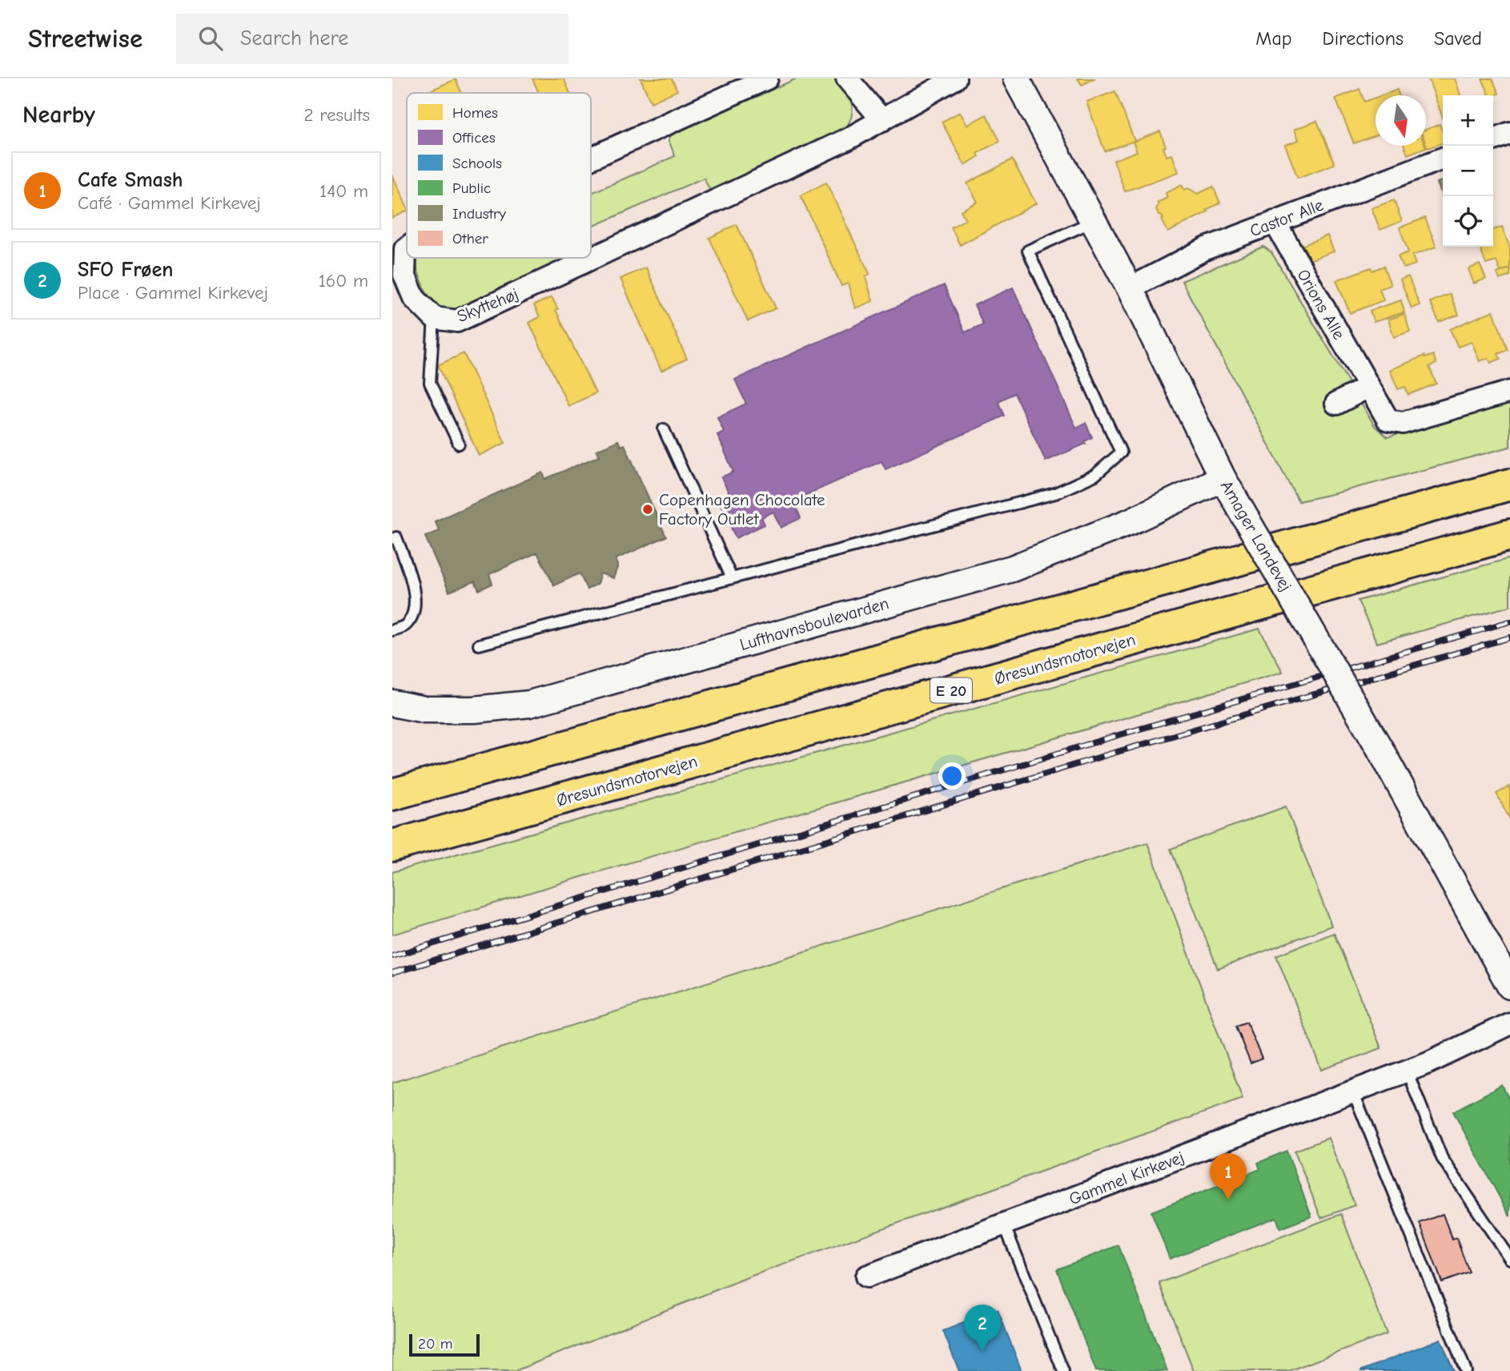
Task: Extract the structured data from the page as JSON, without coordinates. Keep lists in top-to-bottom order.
{
  "streets": {
    "highway": ["Øresundsmotorvejen", "E 20"],
    "street": [
      "Castor Alle",
      "Orions Alle",
      "Skyttehøj",
      "Amager Landevej",
      "Lufthavnsboulevarden",
      "Gammel Kirkevej"
    ]
  },
  "crossings": [
    ["Castor Alle", "Orions Alle"],
    ["Castor Alle", "Amager Landevej"],
    ["Amager Landevej", "Lufthavnsboulevarden"]
  ],
  "places": ["Copenhagen Chocolate Factory Outlet"],
  "legend": [
    "Homes",
    "Offices",
    "Schools",
    "Public",
    "Industry",
    "Other"
  ],
  "scale_bar": "20 m",
  "north": "bottom",
  "page": {
    "header": "Streetwise",
    "search": "Search here",
    "nav": ["Map", "Directions", "Saved"],
    "heading": ["Nearby", "2 results"],
    "map_buttons": ["+", "−"],
    "list": [
      {
        "mark": "1",
        "name": "Cafe Smash",
        "note": "Café · Gammel Kirkevej",
        "value": "140 m"
      },
      {
        "mark": "2",
        "name": "SFO Frøen",
        "note": "Place · Gammel Kirkevej",
        "value": "160 m"
      }
    ],
    "pins": ["1", "2"],
    "scale": "20 m"
  }
}
